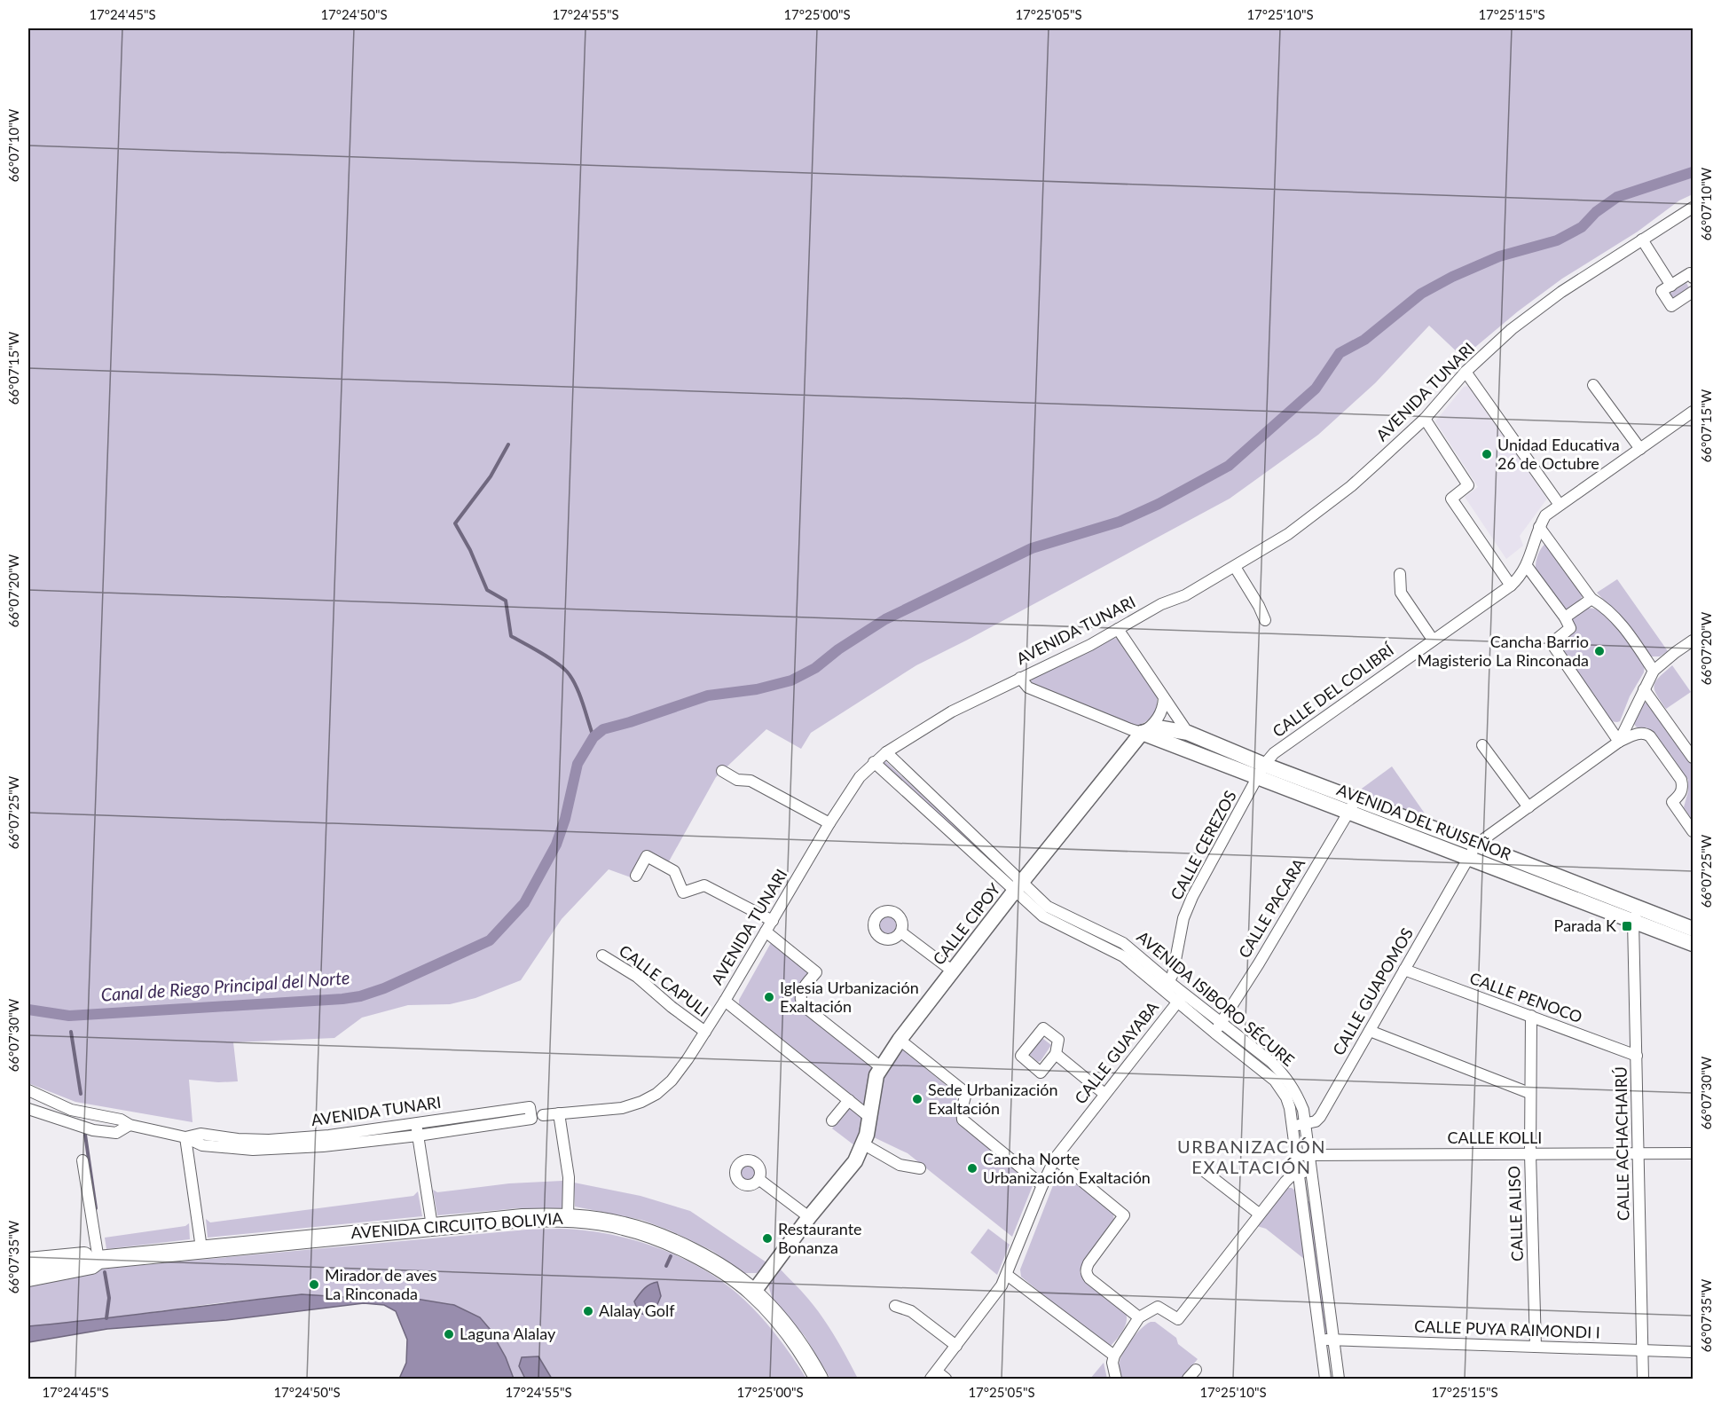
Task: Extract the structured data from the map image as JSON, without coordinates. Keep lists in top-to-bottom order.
{
  "streets": {
    "main road": ["AVENIDA DEL RUISEÑOR", "CALLE CIPOY", "AVENIDA CIRCUITO BOLIVIA"],
    "street": [
      "AVENIDA TUNARI",
      "CALLE DEL COLIBRÍ",
      "CALLE CEREZOS",
      "CALLE PACARA",
      "CALLE CAPULI",
      "CALLE GUAPOMOS",
      "CALLE PENOCO",
      "AVENIDA ISIBORO SÉCURE",
      "CALLE GUAYABA",
      "CALLE KOLLI",
      "CALLE ACHACHAIRÚ",
      "CALLE ALISO",
      "CALLE PUYA RAIMONDI I"
    ]
  },
  "crossings": [
    ["AVENIDA TUNARI", "AVENIDA DEL RUISEÑOR"],
    ["AVENIDA TUNARI", "CALLE CAPULI"],
    ["AVENIDA TUNARI", "AVENIDA ISIBORO SÉCURE"],
    ["CALLE DEL COLIBRÍ", "AVENIDA DEL RUISEÑOR"],
    ["CALLE DEL COLIBRÍ", "CALLE CEREZOS"],
    ["AVENIDA DEL RUISEÑOR", "CALLE CEREZOS"],
    ["AVENIDA DEL RUISEÑOR", "CALLE PACARA"],
    ["AVENIDA DEL RUISEÑOR", "CALLE CIPOY"],
    ["AVENIDA DEL RUISEÑOR", "CALLE GUAPOMOS"],
    ["AVENIDA DEL RUISEÑOR", "CALLE ACHACHAIRÚ"],
    ["CALLE CEREZOS", "AVENIDA ISIBORO SÉCURE"],
    ["CALLE PACARA", "AVENIDA ISIBORO SÉCURE"],
    ["CALLE CIPOY", "AVENIDA ISIBORO SÉCURE"],
    ["CALLE CIPOY", "AVENIDA CIRCUITO BOLIVIA"],
    ["CALLE GUAPOMOS", "CALLE PENOCO"],
    ["CALLE GUAPOMOS", "AVENIDA ISIBORO SÉCURE"],
    ["CALLE PENOCO", "CALLE ACHACHAIRÚ"],
    ["CALLE PENOCO", "CALLE ALISO"],
    ["AVENIDA ISIBORO SÉCURE", "CALLE GUAYABA"],
    ["AVENIDA ISIBORO SÉCURE", "CALLE KOLLI"],
    ["AVENIDA ISIBORO SÉCURE", "CALLE PUYA RAIMONDI I"],
    ["CALLE KOLLI", "CALLE ACHACHAIRÚ"],
    ["CALLE KOLLI", "CALLE ALISO"],
    ["CALLE ACHACHAIRÚ", "CALLE PUYA RAIMONDI I"],
    ["CALLE ALISO", "CALLE PUYA RAIMONDI I"]
  ],
  "districts": ["URBANIZACIÓN EXALTACIÓN"],
  "water": ["Canal de Riego Principal del Norte"],
  "places": {
    "other": [
      "Unidad Educativa 26 de Octubre",
      "Cancha Barrio Magisterio La Rinconada",
      "Iglesia Urbanización Exaltación",
      "Sede Urbanización Exaltación",
      "Cancha Norte Urbanización Exaltación",
      "Restaurante Bonanza",
      "Mirador de aves La Rinconada",
      "Alalay Golf",
      "Laguna Alalay"
    ],
    "transit": ["Parada K"]
  },
  "coordinates": [
    "17°24'45\"S",
    "17°24'50\"S",
    "17°24'55\"S",
    "17°25'00\"S",
    "17°25'05\"S",
    "17°25'10\"S",
    "17°25'15\"S",
    "66°07'10\"W",
    "66°07'15\"W",
    "66°07'20\"W",
    "66°07'25\"W",
    "66°07'30\"W",
    "66°07'35\"W"
  ]
}
